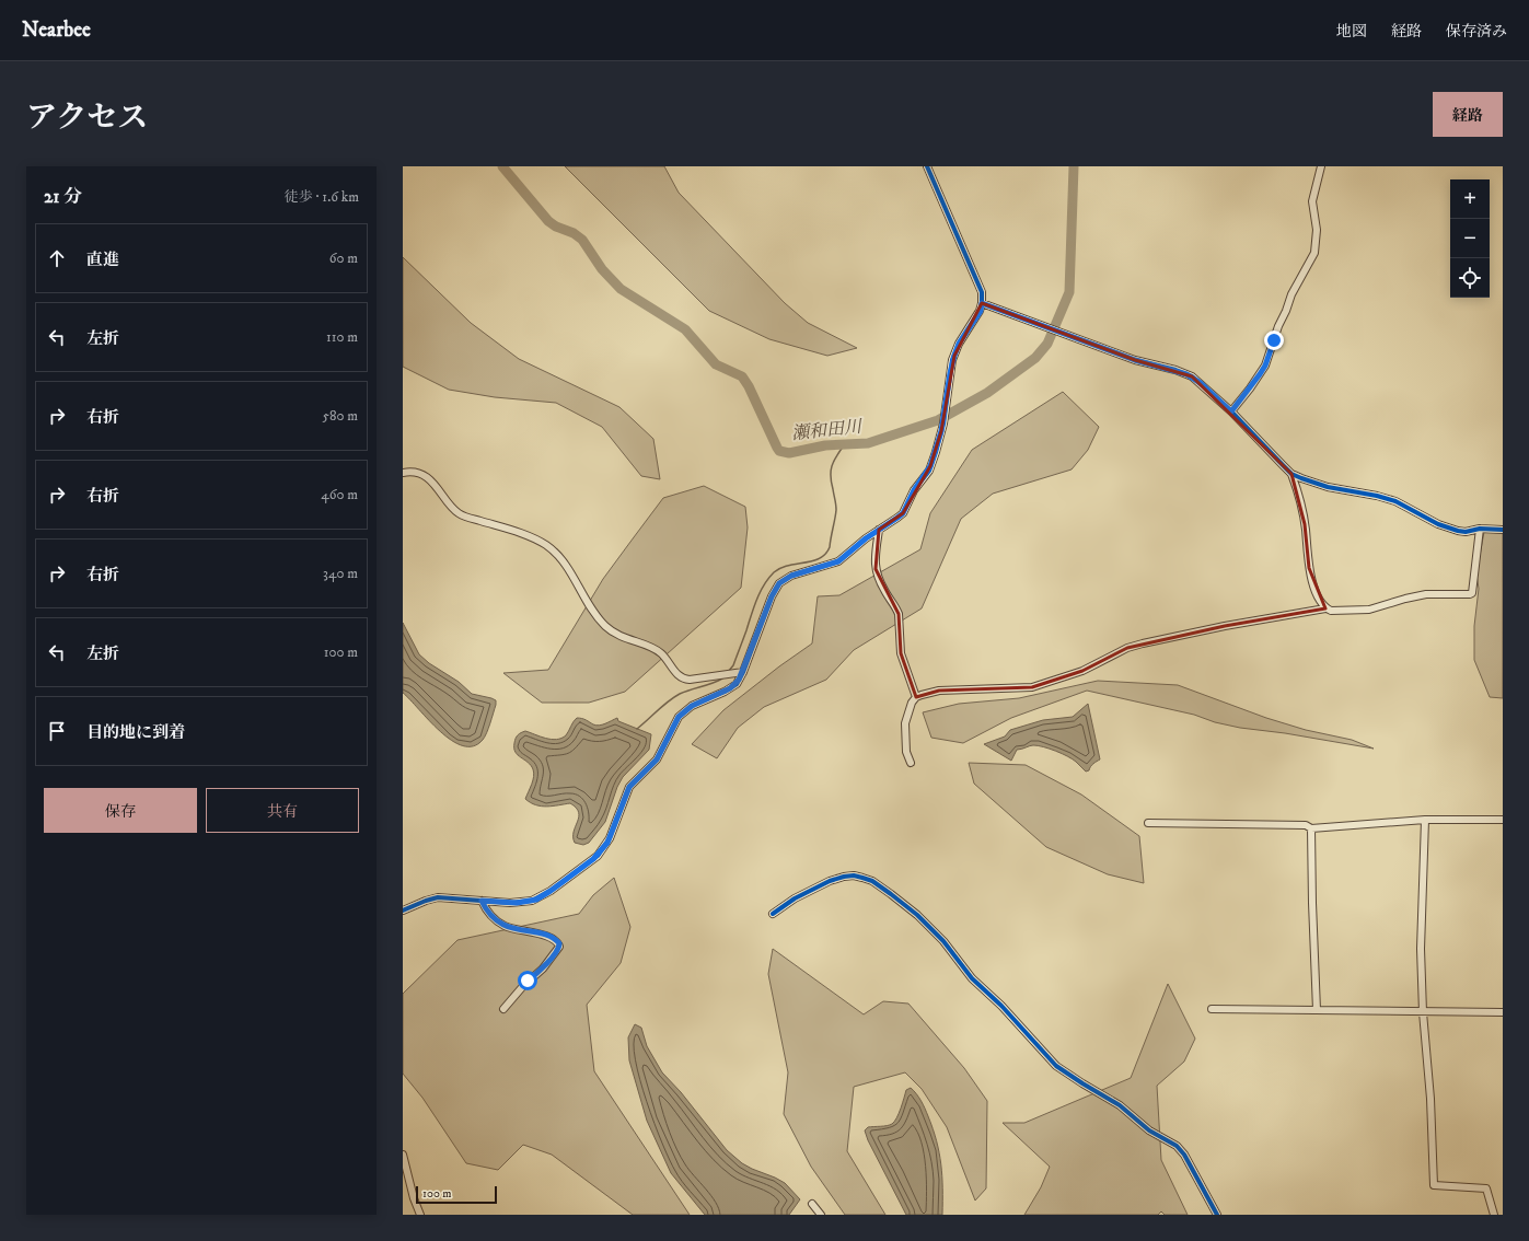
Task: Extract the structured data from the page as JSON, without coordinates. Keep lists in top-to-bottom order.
{
  "water": ["瀬和田川"],
  "scale_bar": "100 m",
  "page": {
    "header": "Nearbee",
    "nav": ["地図", "経路", "保存済み"],
    "title": "アクセス",
    "buttons": [
      "経路",
      ["保存", "共有"]
    ],
    "heading": ["21 分", "徒歩 · 1.6 km"],
    "map_buttons": ["+", "−"],
    "list": [
      ["直進", "60 m"],
      ["左折", "110 m"],
      ["右折", "580 m"],
      ["右折", "460 m"],
      ["右折", "340 m"],
      ["左折", "100 m"],
      "目的地に到着"
    ],
    "scale": "100 m"
  }
}
